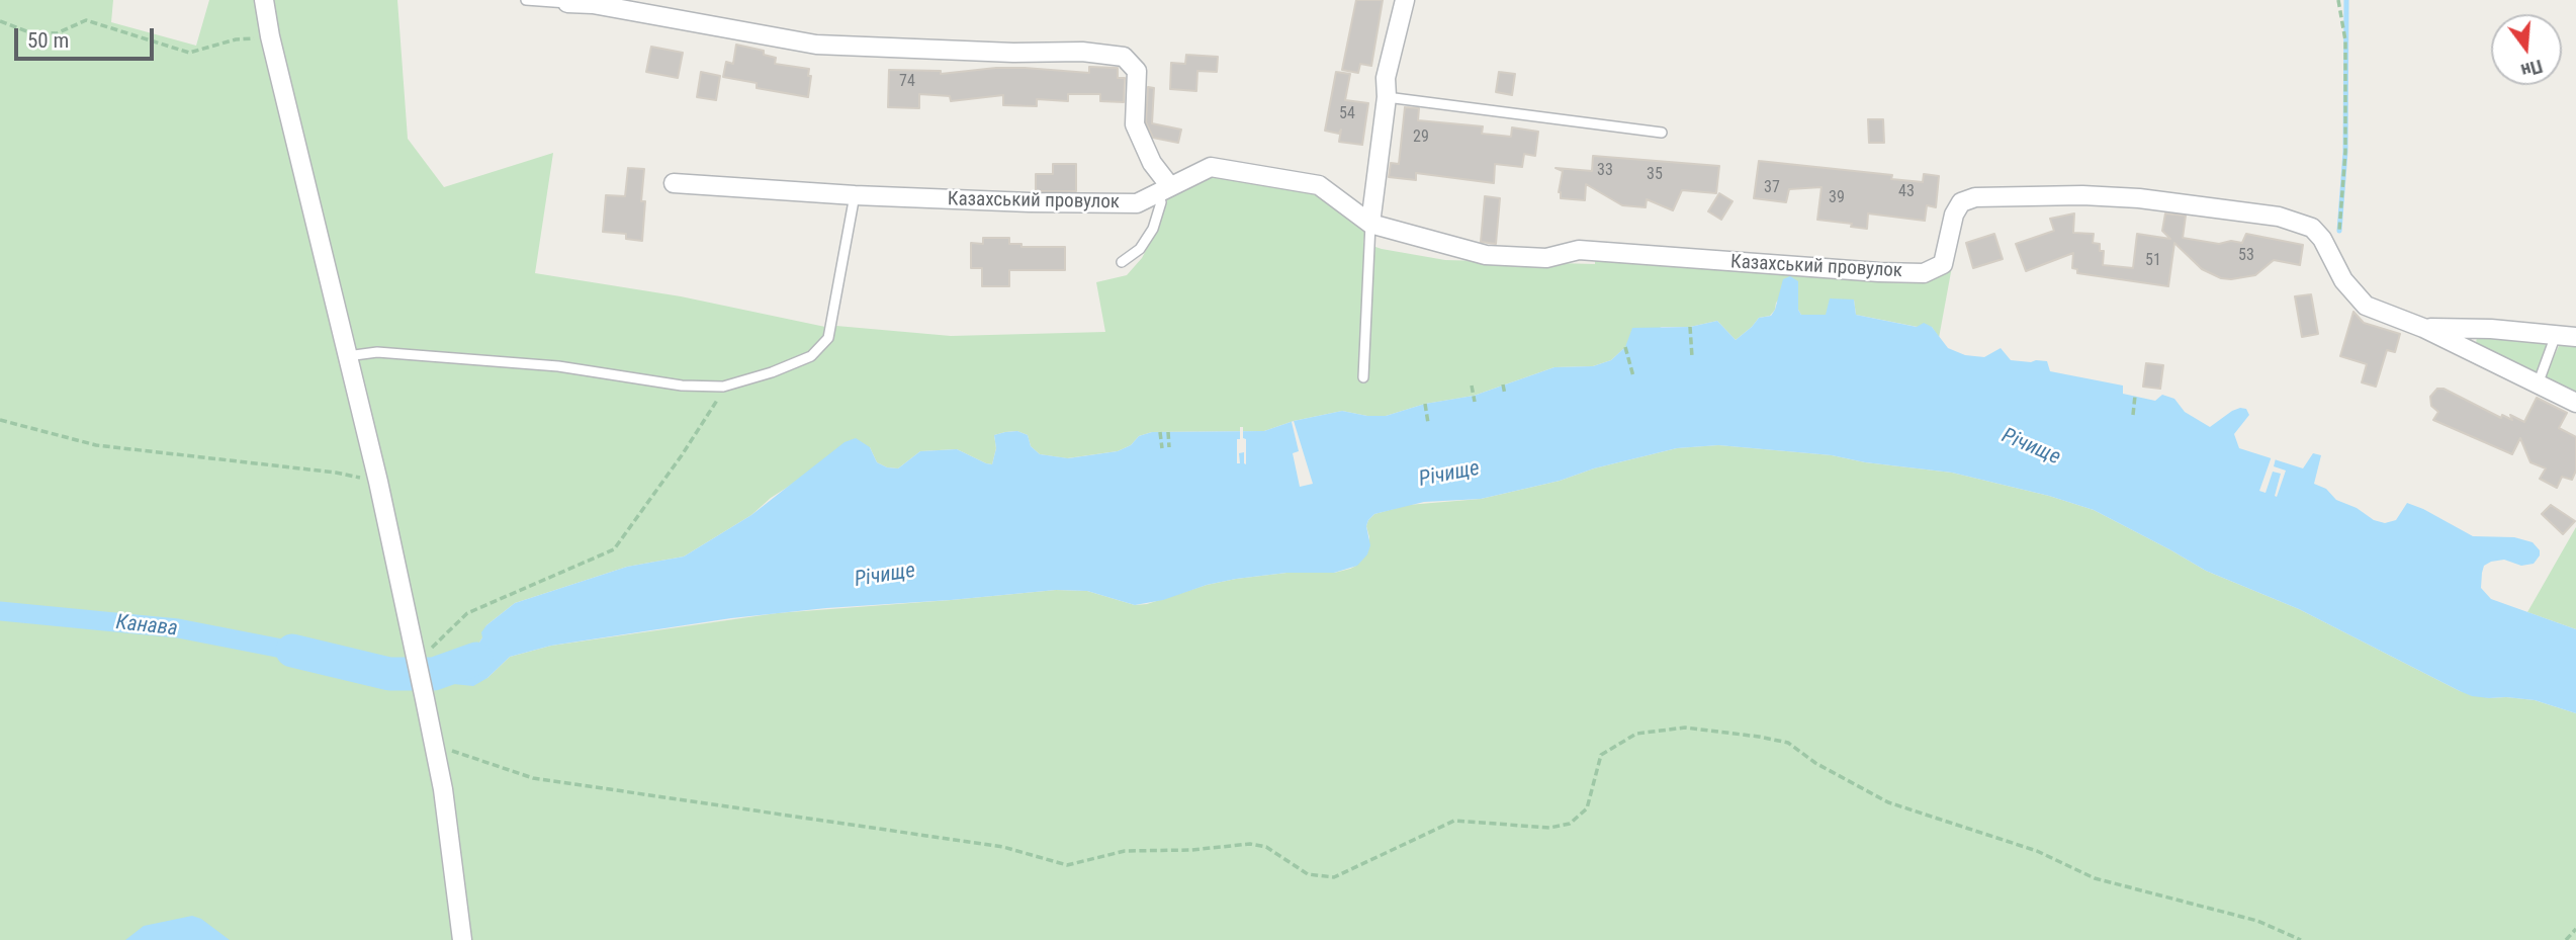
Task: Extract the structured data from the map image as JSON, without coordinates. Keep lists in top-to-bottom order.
{
  "streets": {
    "street": ["Казахський провулок"]
  },
  "water": ["Річище", "Канава"],
  "house_numbers": [
    "74",
    "54",
    "29",
    "33",
    "35",
    "37",
    "43",
    "39",
    "53",
    "51"
  ],
  "scale_bar": "50 m",
  "north": "bottom"
}
